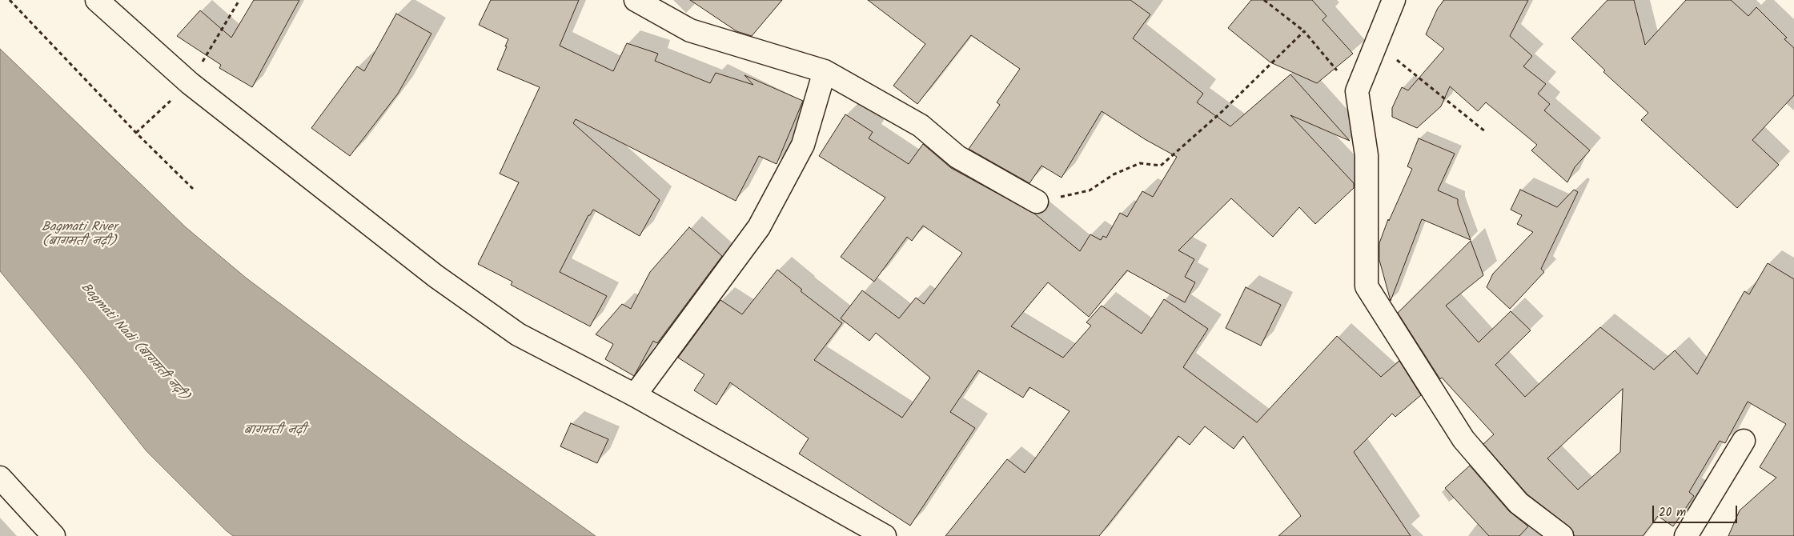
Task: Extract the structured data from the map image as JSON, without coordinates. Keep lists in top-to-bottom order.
{
  "water": ["Bagmati River (बागमती नदी)", "Bagmati Nadi (बागमती नदी)", "बागमती नदी"],
  "scale_bar": "20 m"
}
